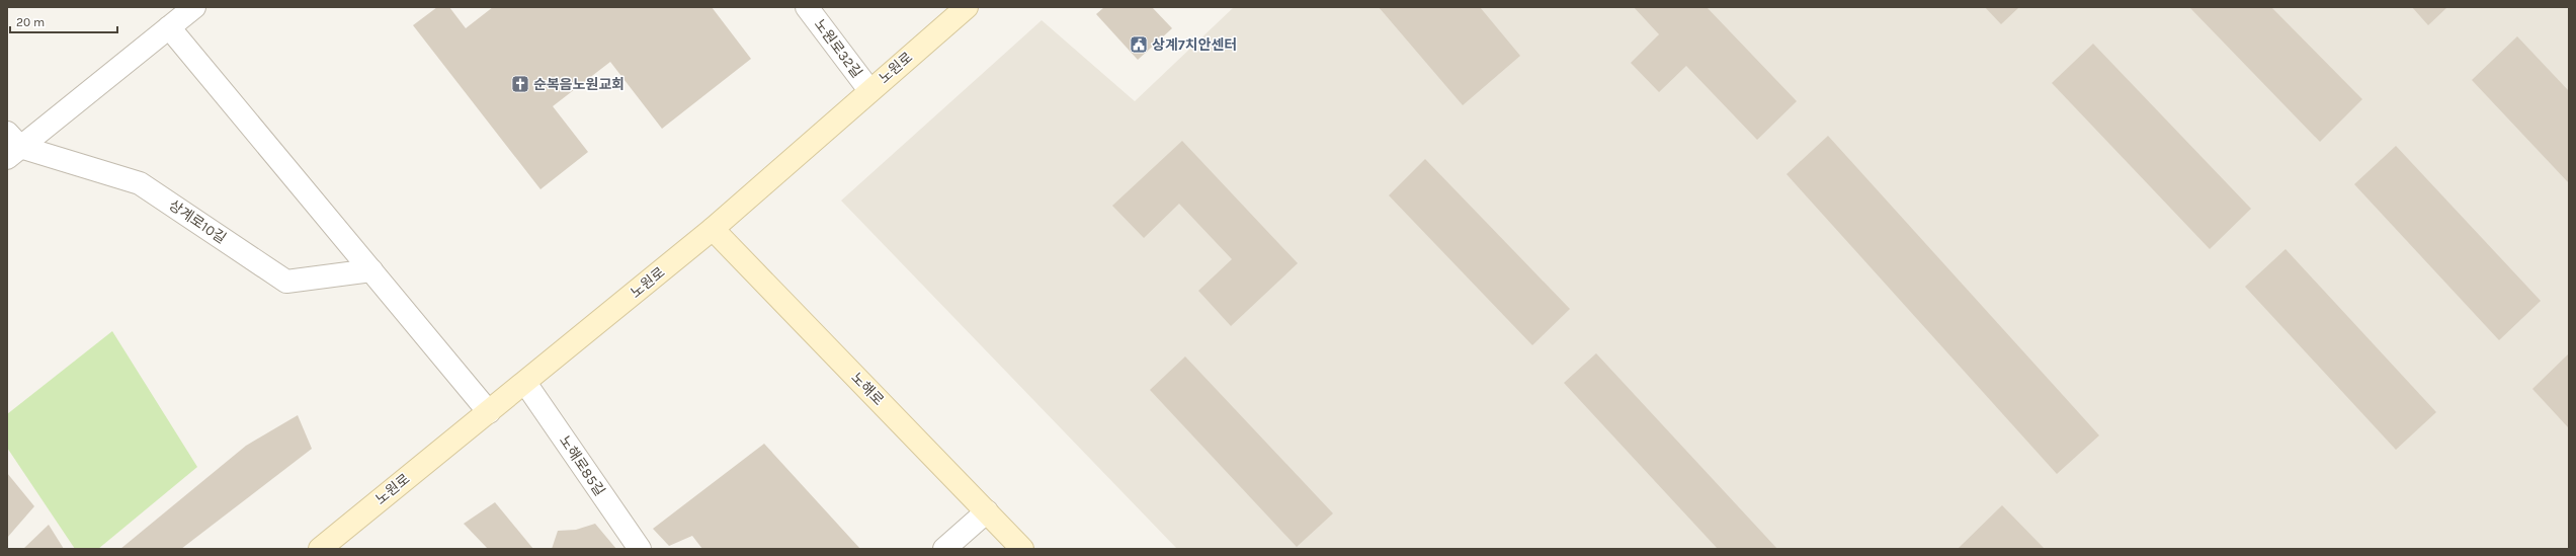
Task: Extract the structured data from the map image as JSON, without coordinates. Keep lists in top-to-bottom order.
{
  "streets": {
    "main road": ["노원로", "노해로"],
    "street": ["노원로32길", "상계로10길", "노해로85길"]
  },
  "crossings": [
    ["노원로32길", "노원로"],
    ["노원로", "노해로"],
    ["노원로", "노해로85길"]
  ],
  "places": {
    "public building": ["상계7치안센터"],
    "church": ["순복음노원교회"]
  },
  "scale_bar": "20 m"
}
